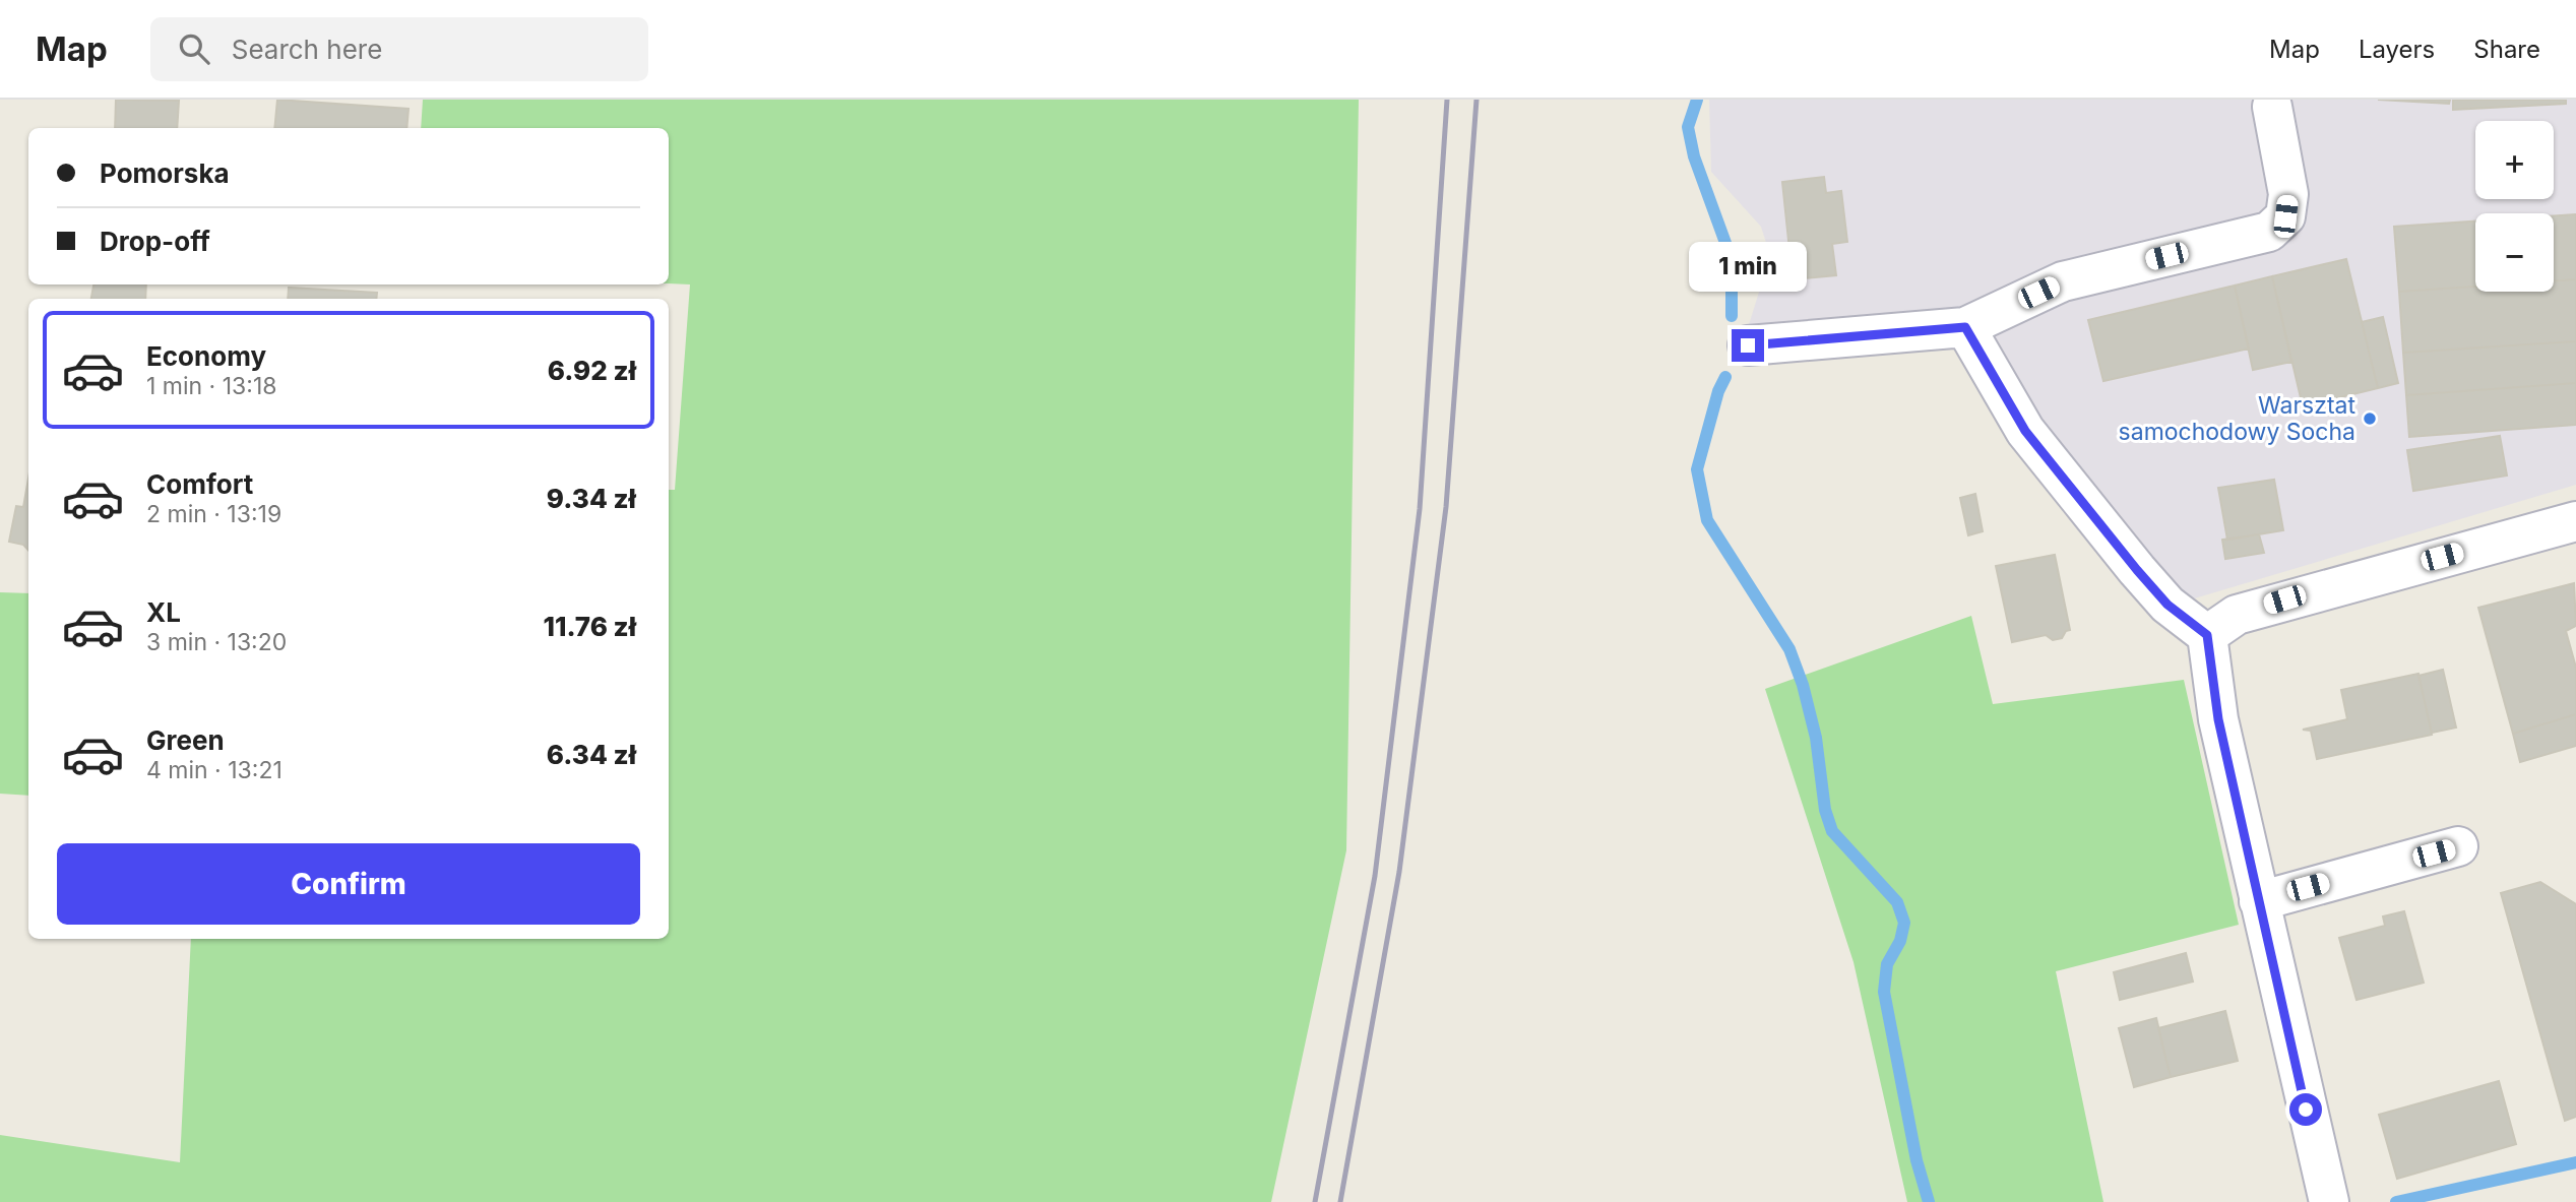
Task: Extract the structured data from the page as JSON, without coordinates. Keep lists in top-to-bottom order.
{
  "places": ["Warsztat samochodowy Socha"],
  "page": {
    "header": "Map",
    "search": "Search here",
    "nav": ["Map", "Layers", "Share"],
    "map_buttons": ["+", "−"],
    "banner": ["Pomorska", "Drop-off"],
    "bubble": "1 min",
    "list": [
      {
        "name": "Economy",
        "note": "1 min · 13:18",
        "value": "6.92 zł"
      },
      {
        "name": "Comfort",
        "note": "2 min · 13:19",
        "value": "9.34 zł"
      },
      {
        "name": "XL",
        "note": "3 min · 13:20",
        "value": "11.76 zł"
      },
      {
        "name": "Green",
        "note": "4 min · 13:21",
        "value": "6.34 zł"
      }
    ],
    "buttons": "Confirm"
  }
}
